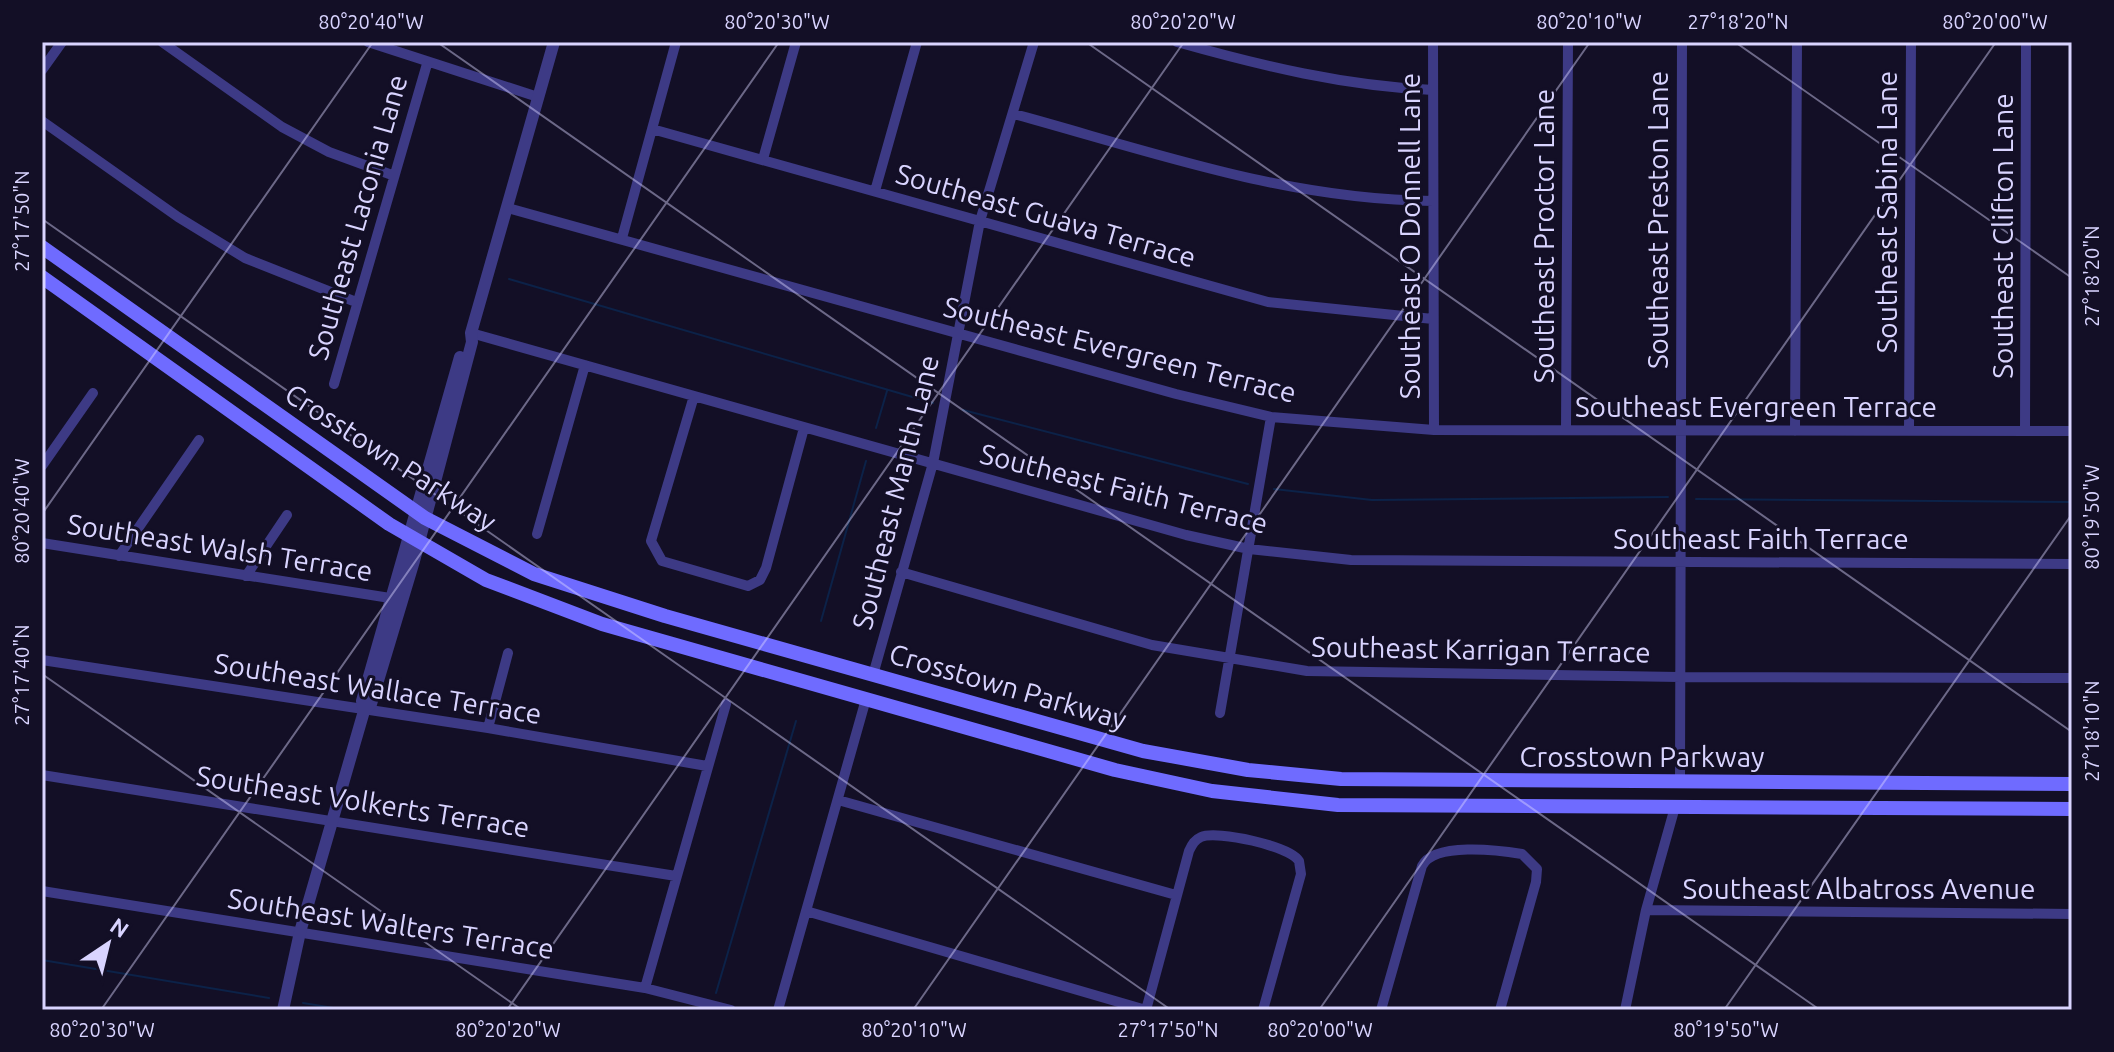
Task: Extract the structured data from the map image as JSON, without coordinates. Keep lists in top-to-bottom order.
{
  "streets": {
    "main road": ["Crosstown Parkway"],
    "street": [
      "Southeast Sabina Lane",
      "Southeast Guava Terrace",
      "Southeast Laconia Lane",
      "Southeast Preston Lane",
      "Southeast O Donnell Lane",
      "Southeast Proctor Lane",
      "Southeast Clifton Lane",
      "Southeast Evergreen Terrace",
      "Southeast Faith Terrace",
      "Southeast Manth Lane",
      "Southeast Walsh Terrace",
      "Southeast Karrigan Terrace",
      "Southeast Wallace Terrace",
      "Southeast Volkerts Terrace",
      "Southeast Albatross Avenue",
      "Southeast Walters Terrace"
    ]
  },
  "crossings": [
    ["Southeast Sabina Lane", "Southeast Evergreen Terrace"],
    ["Southeast Guava Terrace", "Southeast O Donnell Lane"],
    ["Southeast Guava Terrace", "Southeast Manth Lane"],
    ["Southeast Preston Lane", "Southeast Evergreen Terrace"],
    ["Southeast Preston Lane", "Crosstown Parkway"],
    ["Southeast Preston Lane", "Southeast Faith Terrace"],
    ["Southeast Preston Lane", "Southeast Karrigan Terrace"],
    ["Southeast O Donnell Lane", "Southeast Evergreen Terrace"],
    ["Southeast Proctor Lane", "Southeast Evergreen Terrace"],
    ["Southeast Clifton Lane", "Southeast Evergreen Terrace"],
    ["Southeast Evergreen Terrace", "Southeast Manth Lane"],
    ["Crosstown Parkway", "Southeast Manth Lane"],
    ["Southeast Faith Terrace", "Southeast Manth Lane"],
    ["Southeast Manth Lane", "Southeast Karrigan Terrace"]
  ],
  "north": "top right",
  "coordinates": [
    "80°20'40\"W",
    "80°20'30\"W",
    "80°20'20\"W",
    "80°20'10\"W",
    "27°18'20\"N",
    "80°20'00\"W",
    "27°17'50\"N",
    "80°19'50\"W",
    "27°17'40\"N",
    "27°18'10\"N"
  ]
}
